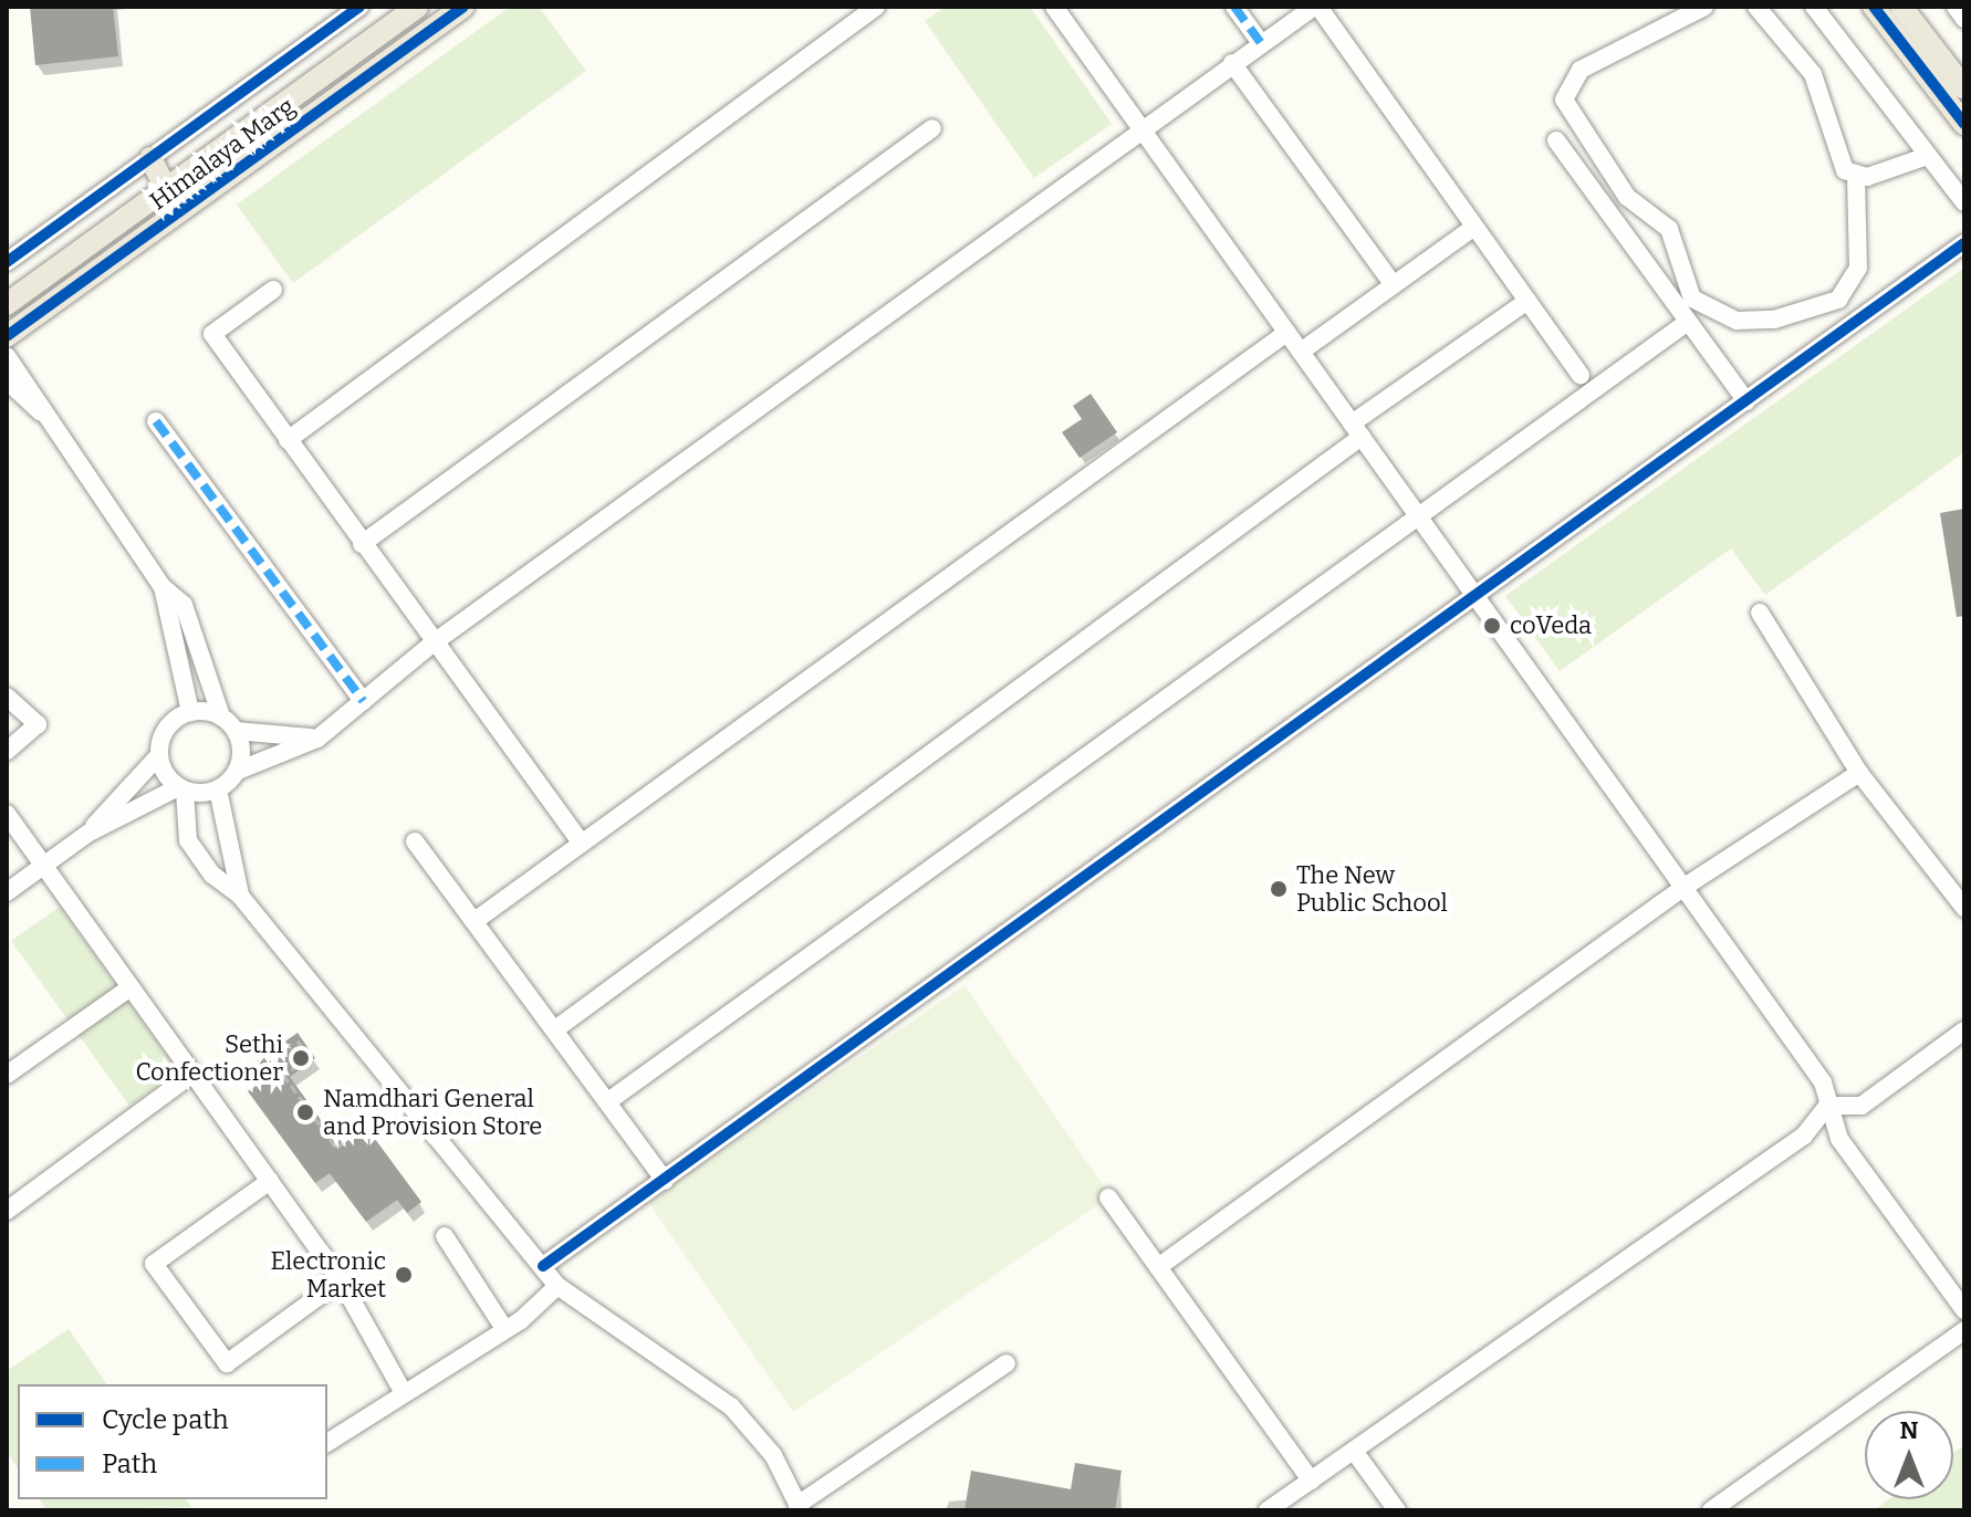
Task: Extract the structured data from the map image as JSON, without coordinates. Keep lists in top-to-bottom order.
{
  "streets": {
    "main road": ["Himalaya Marg"]
  },
  "places": [
    "coVeda",
    "The New Public School",
    "Sethi Confectioner",
    "Namdhari General and Provision Store",
    "Electronic Market"
  ],
  "legend": ["Cycle path", "Path"],
  "north": "top"
}
